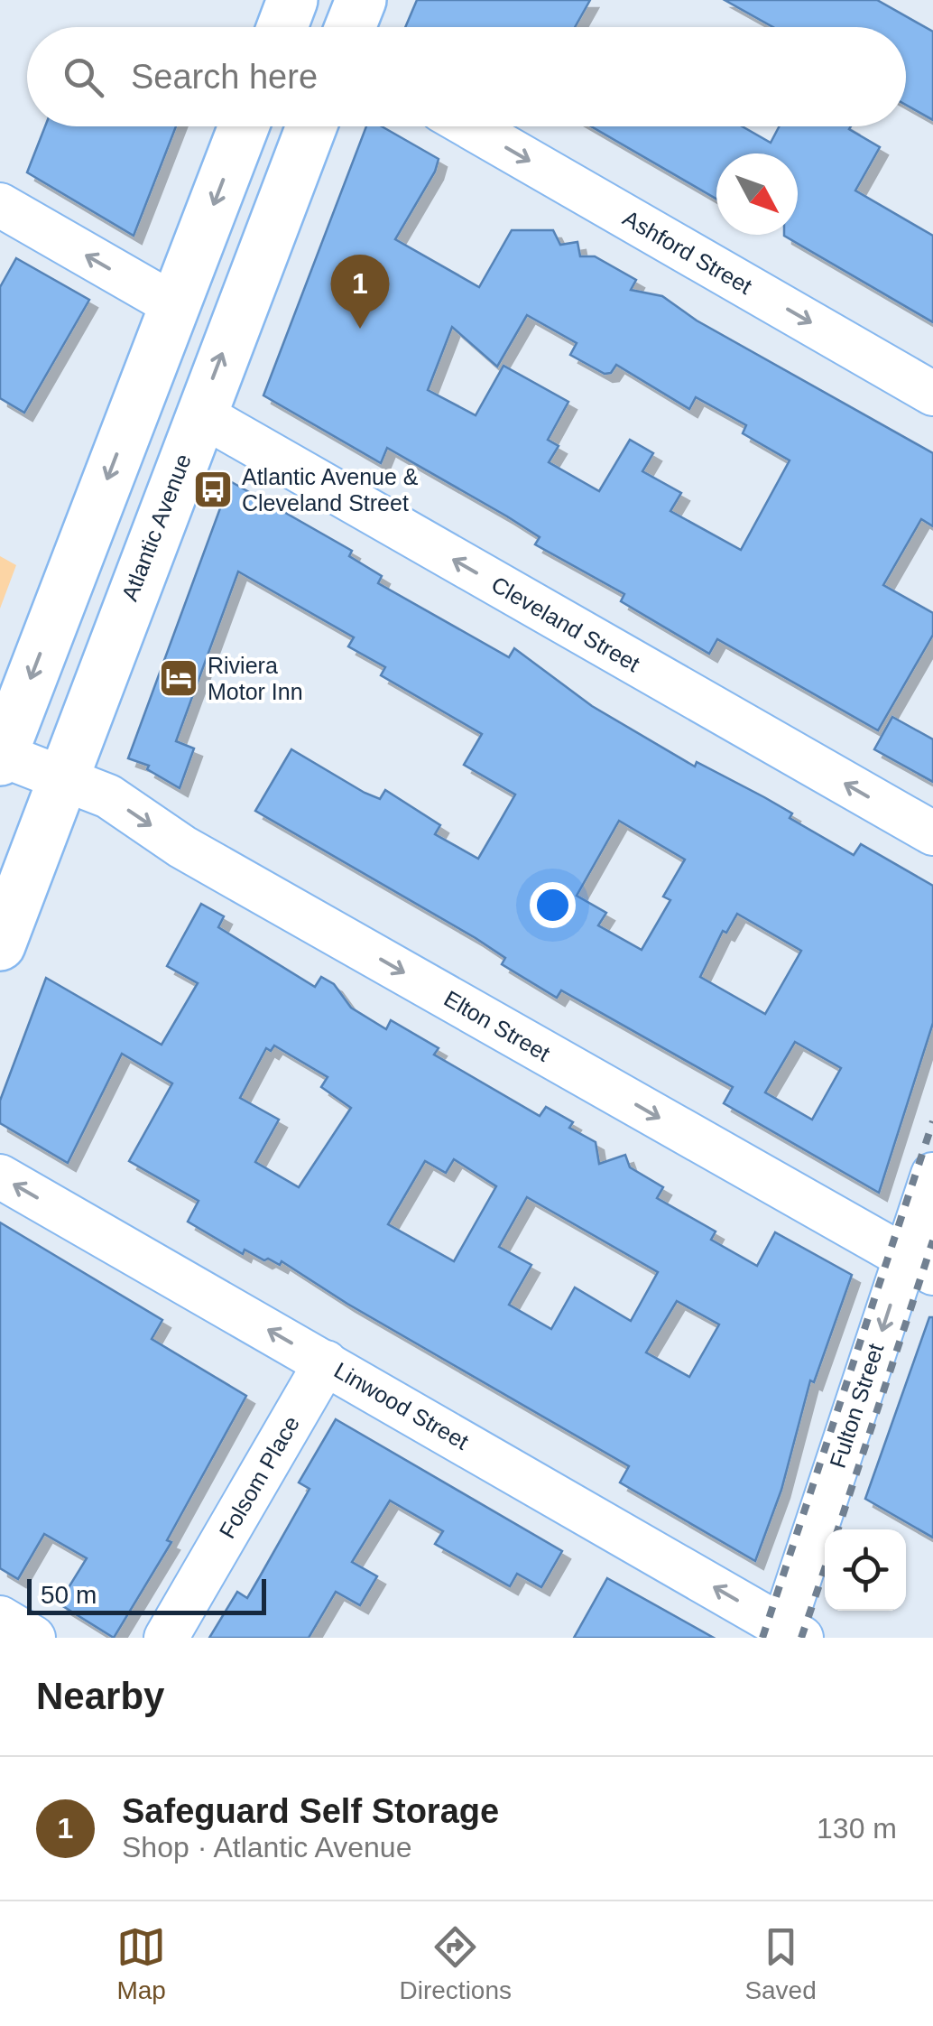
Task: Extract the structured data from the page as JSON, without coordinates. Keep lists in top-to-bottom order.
{
  "streets": {
    "main road": ["Atlantic Avenue"],
    "street": [
      "Ashford Street",
      "Cleveland Street",
      "Elton Street",
      "Linwood Street",
      "Fulton Street",
      "Folsom Place"
    ]
  },
  "crossings": [
    ["Atlantic Avenue", "Cleveland Street"],
    ["Atlantic Avenue", "Elton Street"],
    ["Elton Street", "Fulton Street"],
    ["Linwood Street", "Fulton Street"],
    ["Linwood Street", "Folsom Place"]
  ],
  "one_way": [
    "Ashford Street",
    "Cleveland Street",
    "Elton Street",
    "Linwood Street",
    "Fulton Street"
  ],
  "places": {
    "bus stop": ["Atlantic Avenue & Cleveland Street"],
    "hotel": ["Riviera Motor Inn"]
  },
  "scale_bar": "50 m",
  "north": "bottom right",
  "page": {
    "search": "Search here",
    "pins": "1",
    "scale": "50 m",
    "heading": "Nearby",
    "list": [
      {
        "mark": "1",
        "name": "Safeguard Self Storage",
        "note": "Shop · Atlantic Avenue",
        "value": "130 m"
      }
    ],
    "nav": ["Map", "Directions", "Saved"]
  }
}
